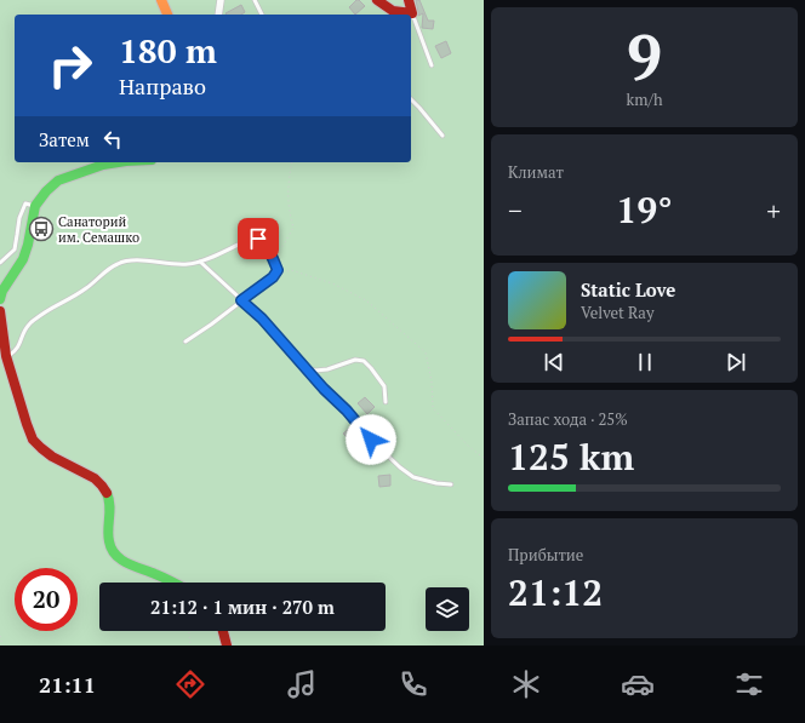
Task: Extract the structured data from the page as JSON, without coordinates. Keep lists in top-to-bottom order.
{
  "places": {
    "bus stop": ["Санаторий им. Семашко"]
  },
  "page": {
    "tile": [
      ["9", "km/h"],
      "Климат",
      ["Запас хода · 25%", "125 km"],
      ["Прибытие", "21:12"]
    ],
    "turn": ["180 m", "Направо"],
    "then": "Затем",
    "heat": ["−", "19°", "+"],
    "song": ["Static Love", "Velvet Ray"],
    "limit": "20",
    "trip": "21:12 · 1 мин · 270 m",
    "tabs": "21:11"
  }
}
